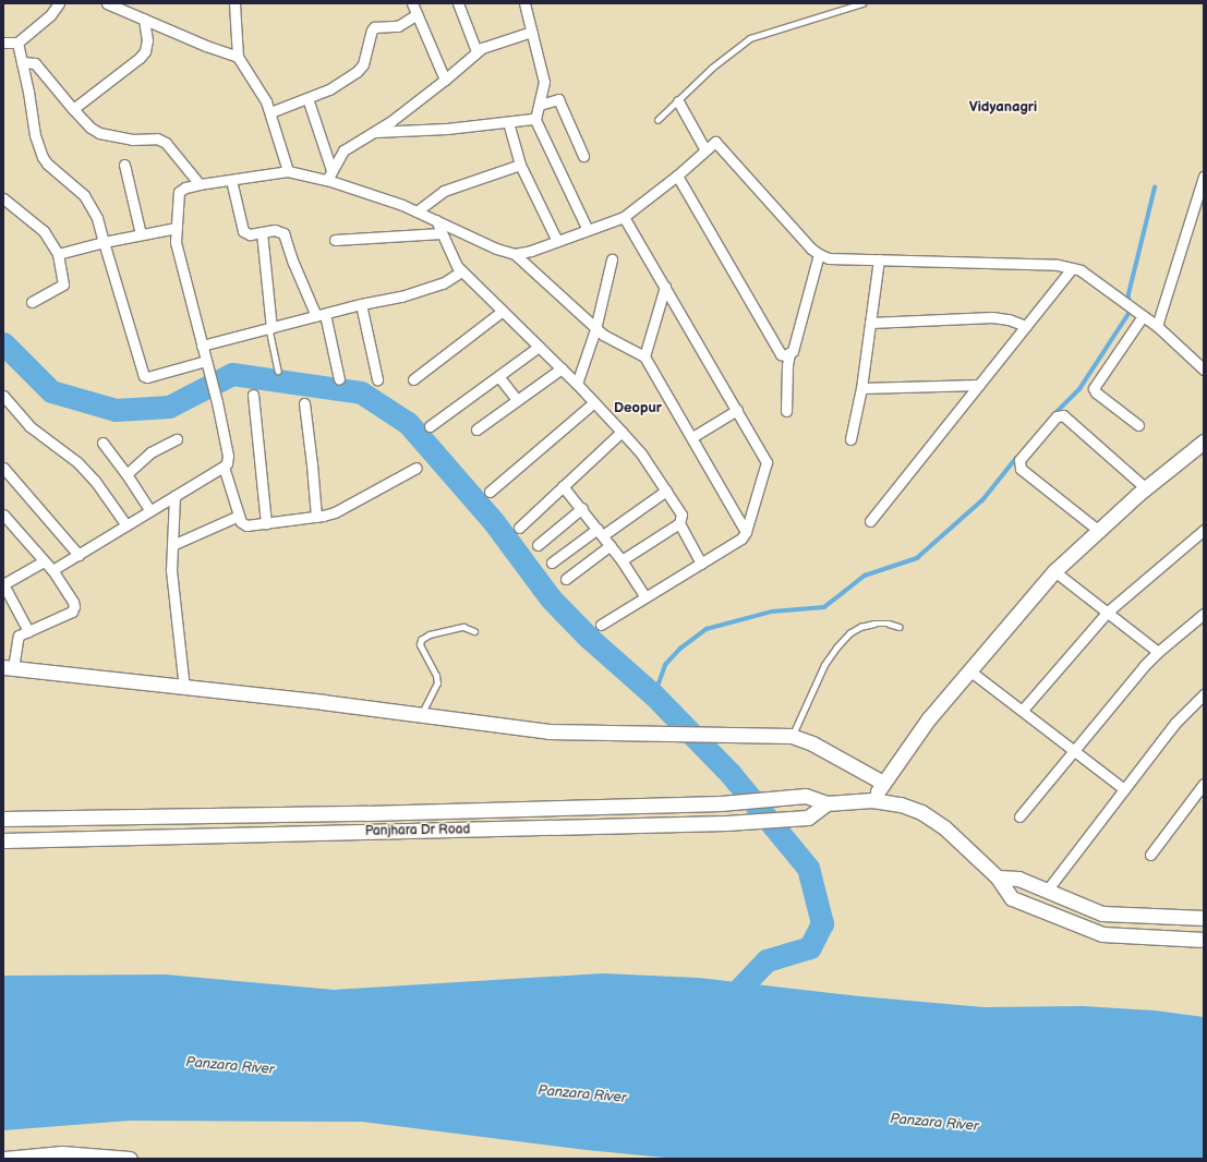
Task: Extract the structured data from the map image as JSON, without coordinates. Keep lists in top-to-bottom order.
{
  "streets": {
    "street": ["Panjhara Dr Road"]
  },
  "districts": ["Vidyanagri", "Deopur"],
  "water": ["Panzara River"]
}
